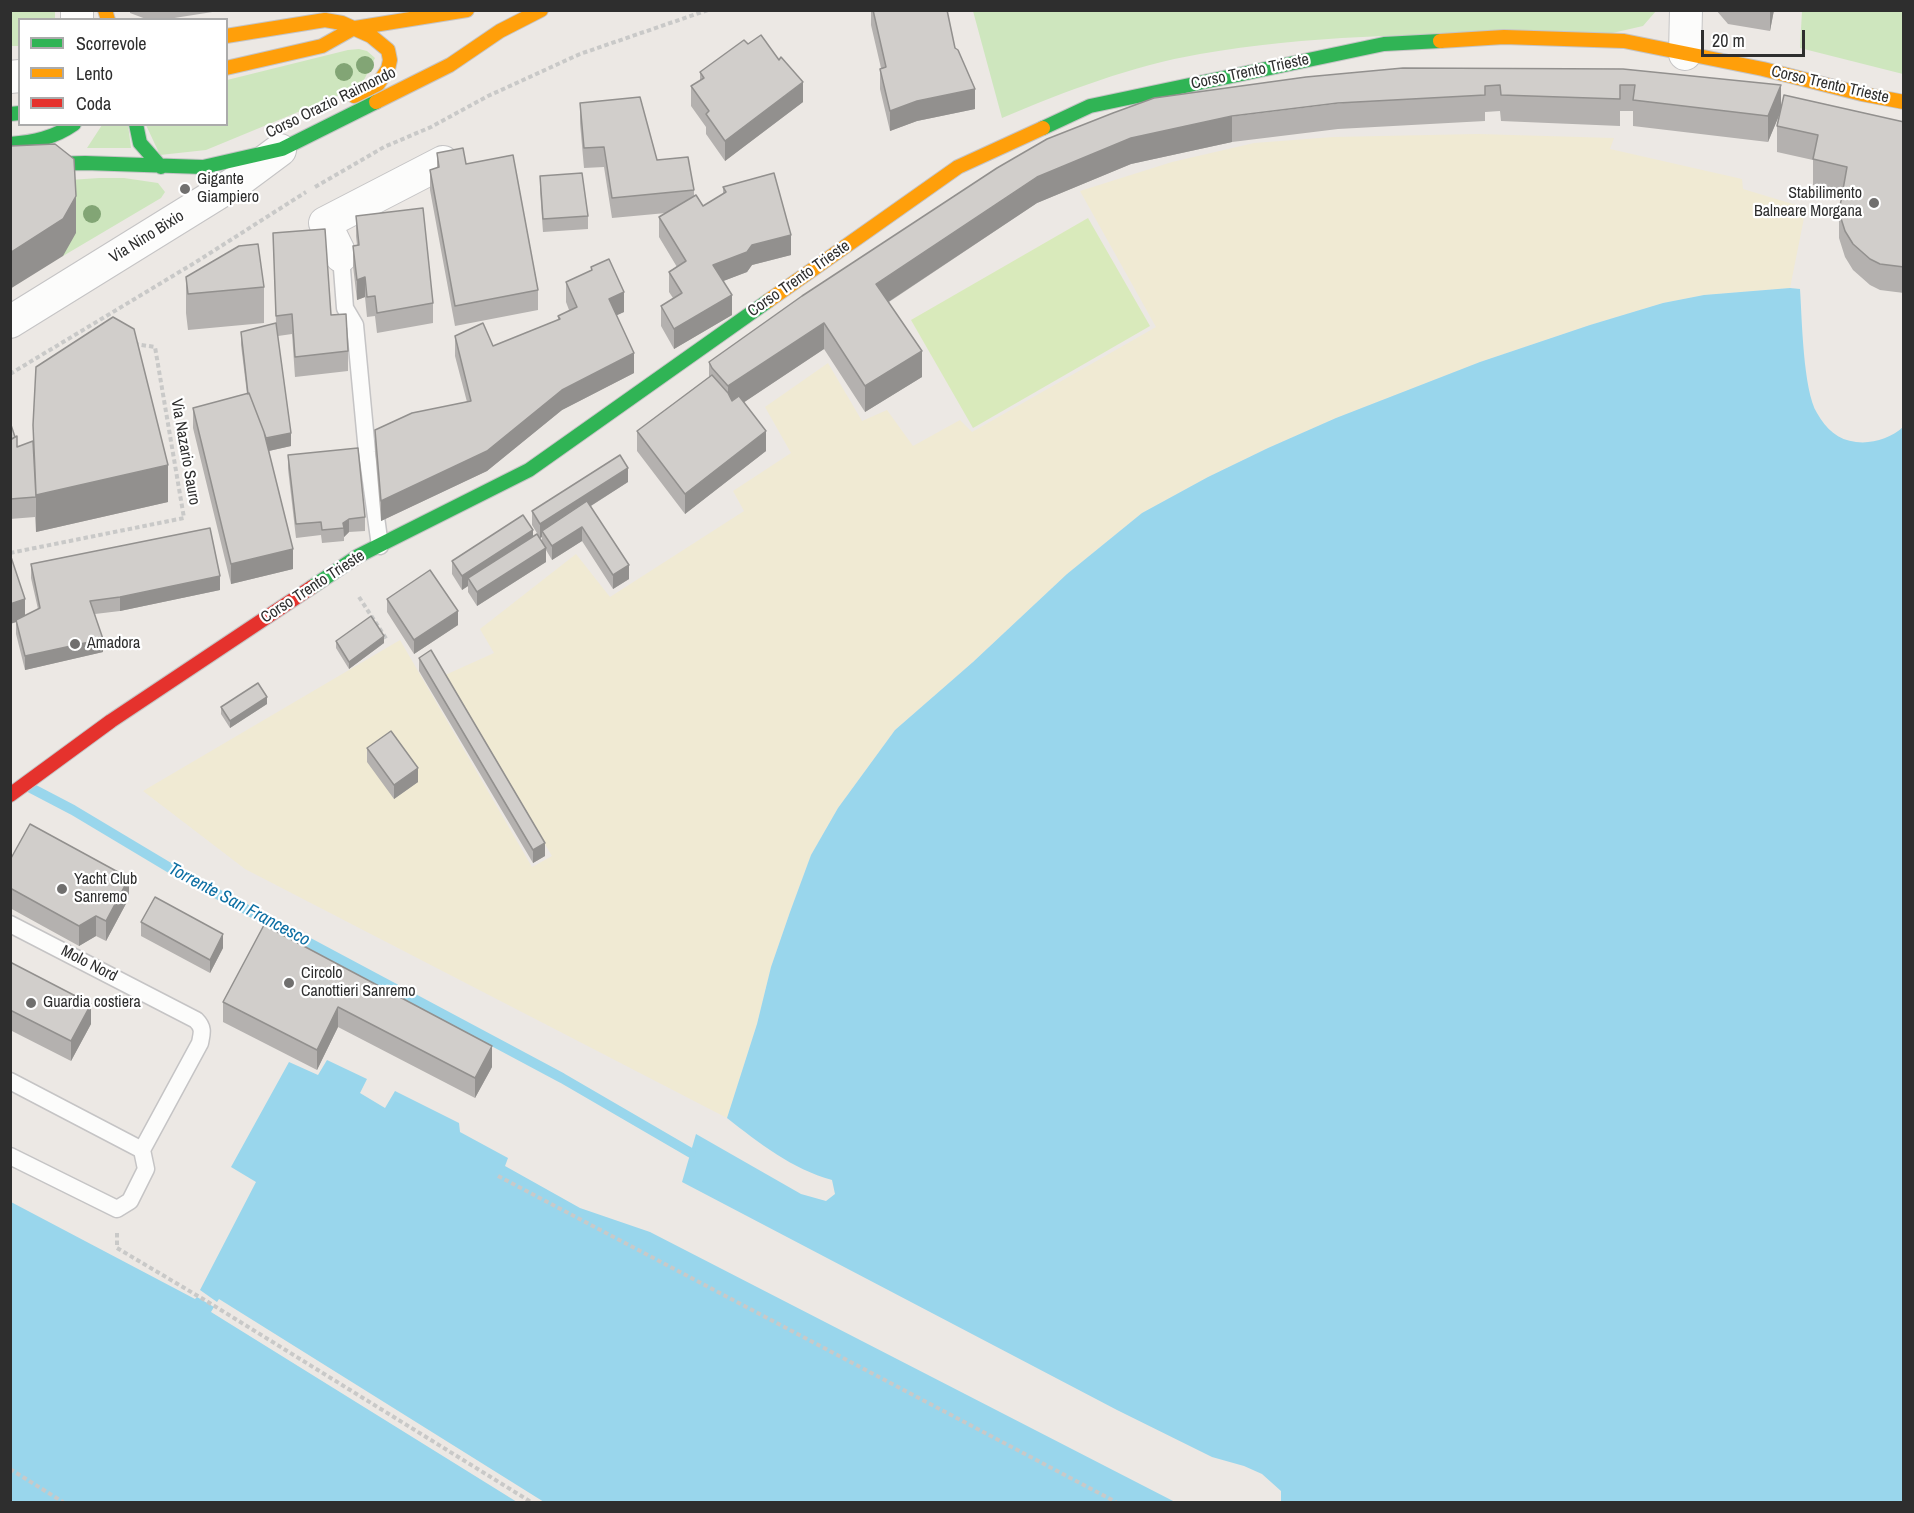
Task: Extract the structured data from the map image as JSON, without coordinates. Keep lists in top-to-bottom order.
{
  "streets": {
    "street": ["Corso Trento Trieste", "Corso Orazio Raimondo", "Via Nino Bixio"],
    "lane": ["Molo Nord"],
    "path": ["Via Nazario Sauro"]
  },
  "crossings": [
    ["Corso Orazio Raimondo", "Via Nino Bixio"]
  ],
  "water": ["Torrente San Francesco"],
  "places": [
    "Gigante Giampiero",
    "Stabilimento Balneare Morgana",
    "Amadora",
    "Yacht Club Sanremo",
    "Circolo Canottieri Sanremo",
    "Guardia costiera"
  ],
  "legend": ["Scorrevole", "Lento", "Coda"],
  "scale_bar": "20 m"
}
